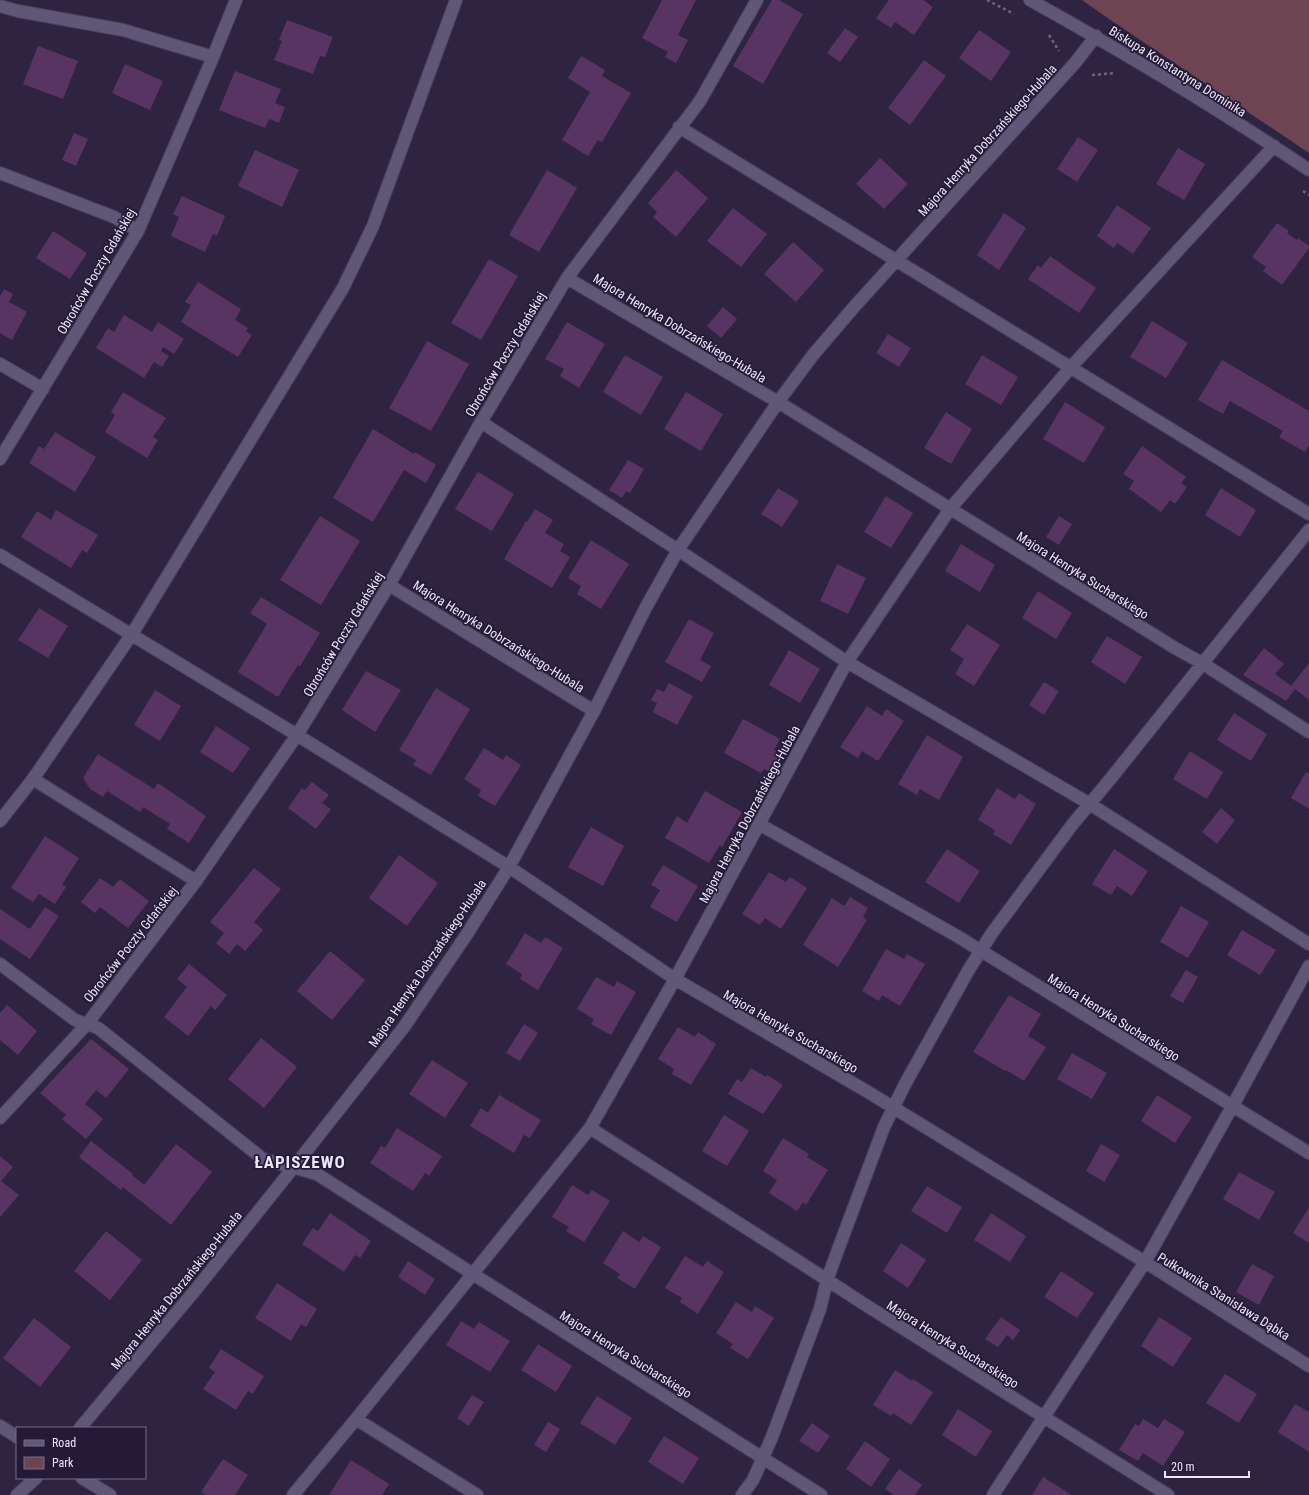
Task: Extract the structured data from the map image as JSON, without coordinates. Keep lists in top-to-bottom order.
{
  "streets": {
    "street": [
      "Biskupa Konstantyna Dominika",
      "Majora Henryka Dobrzańskiego-Hubala",
      "Obrońców Poczty Gdańskiej",
      "Majora Henryka Sucharskiego",
      "Pułkownika Stanisława Dąbka"
    ]
  },
  "crossings": [
    ["Biskupa Konstantyna Dominika", "Majora Henryka Dobrzańskiego-Hubala"],
    ["Majora Henryka Dobrzańskiego-Hubala", "Obrońców Poczty Gdańskiej"],
    ["Majora Henryka Dobrzańskiego-Hubala", "Majora Henryka Sucharskiego"],
    ["Majora Henryka Sucharskiego", "Pułkownika Stanisława Dąbka"]
  ],
  "districts": ["ŁAPISZEWO"],
  "legend": ["Road", "Park"],
  "scale_bar": "20 m"
}
